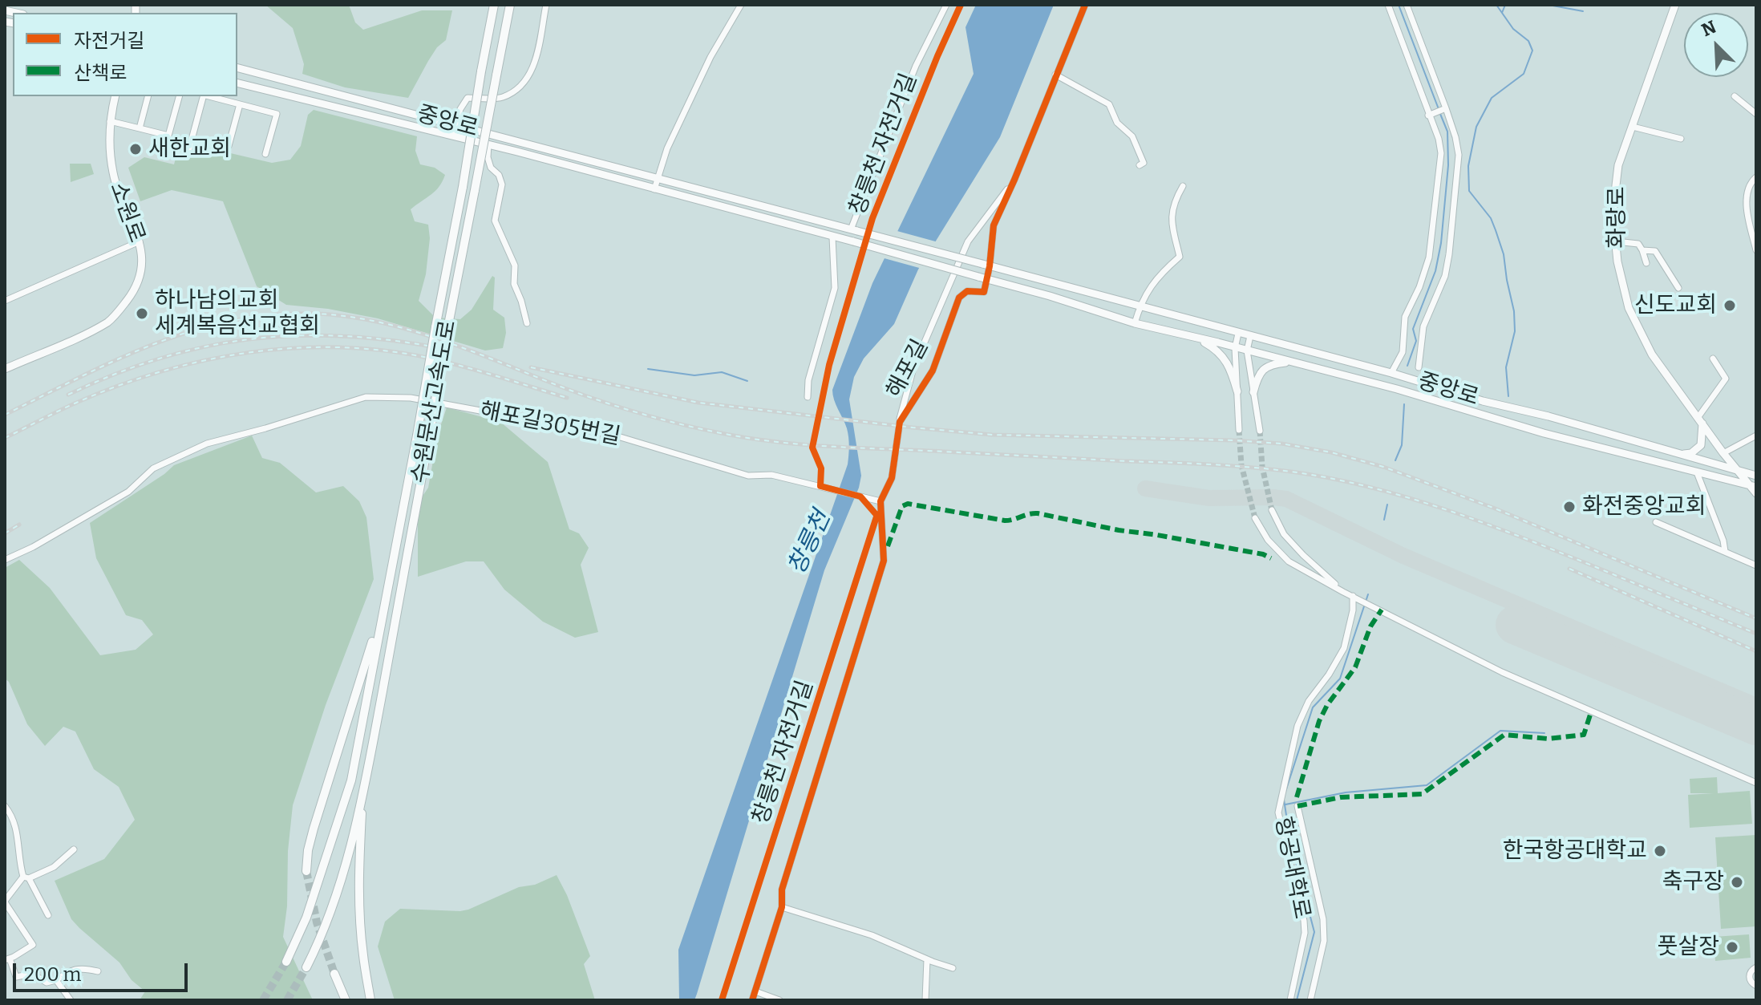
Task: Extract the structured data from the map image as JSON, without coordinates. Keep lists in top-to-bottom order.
{
  "streets": {
    "highway": ["수원문산고속도로"],
    "main road": ["중앙로", "소원로", "화랑로"],
    "street": ["해포길", "해포길305번길", "항공대학로"],
    "cycle path": ["창릉천 자전거길"]
  },
  "crossings": [
    ["중앙로", "화랑로"],
    ["중앙로", "해포길"],
    ["해포길", "해포길305번길"]
  ],
  "water": ["창릉천"],
  "places": [
    "새한교회",
    "신도교회",
    "하나남의교회 세계복음선교협회",
    "화전중앙교회",
    "한국항공대학교",
    "축구장",
    "풋살장"
  ],
  "legend": ["자전거길", "산책로"],
  "scale_bar": "200 m",
  "north": "top left"
}
